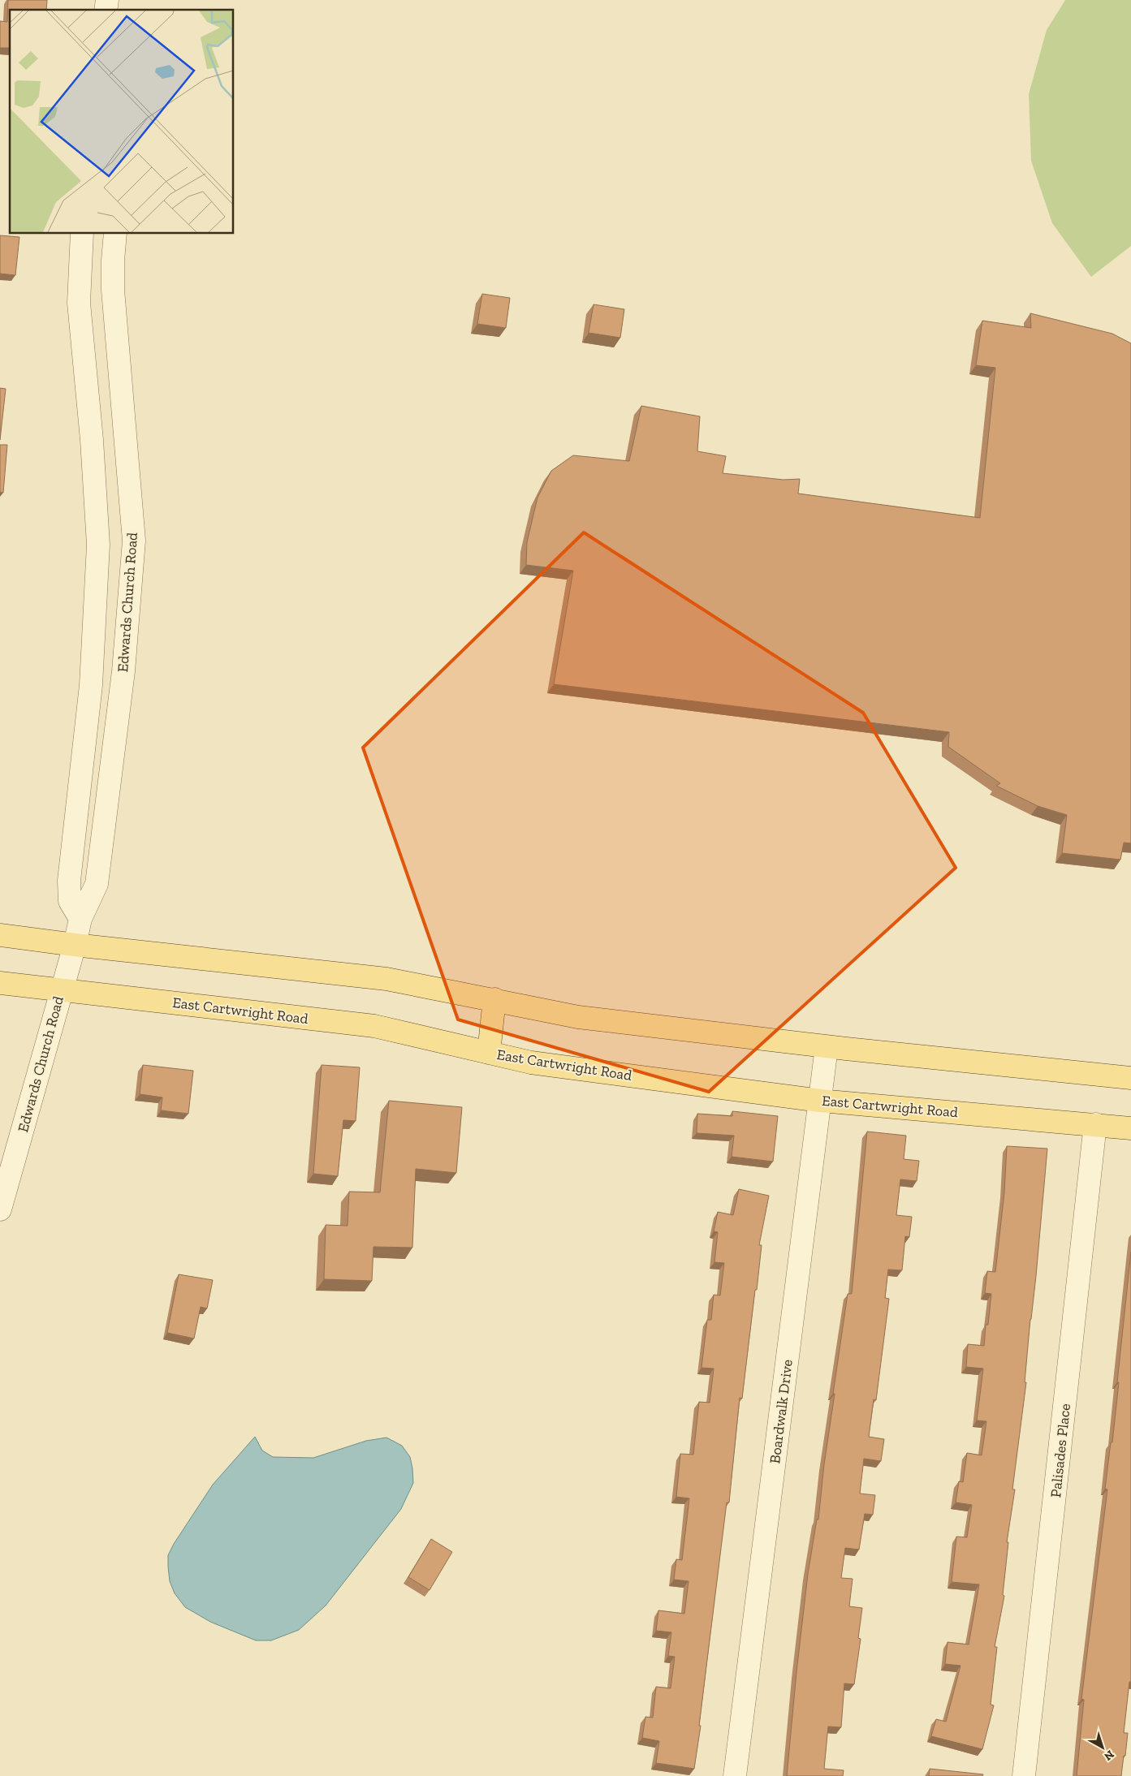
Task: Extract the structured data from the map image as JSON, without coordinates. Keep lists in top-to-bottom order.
{
  "streets": {
    "main road": ["East Cartwright Road"],
    "street": ["Edwards Church Road", "Boardwalk Drive", "Palisades Place"]
  },
  "crossings": [
    ["Edwards Church Road", "East Cartwright Road"],
    ["East Cartwright Road", "Boardwalk Drive"],
    ["East Cartwright Road", "Palisades Place"]
  ],
  "north": "bottom right"
}
